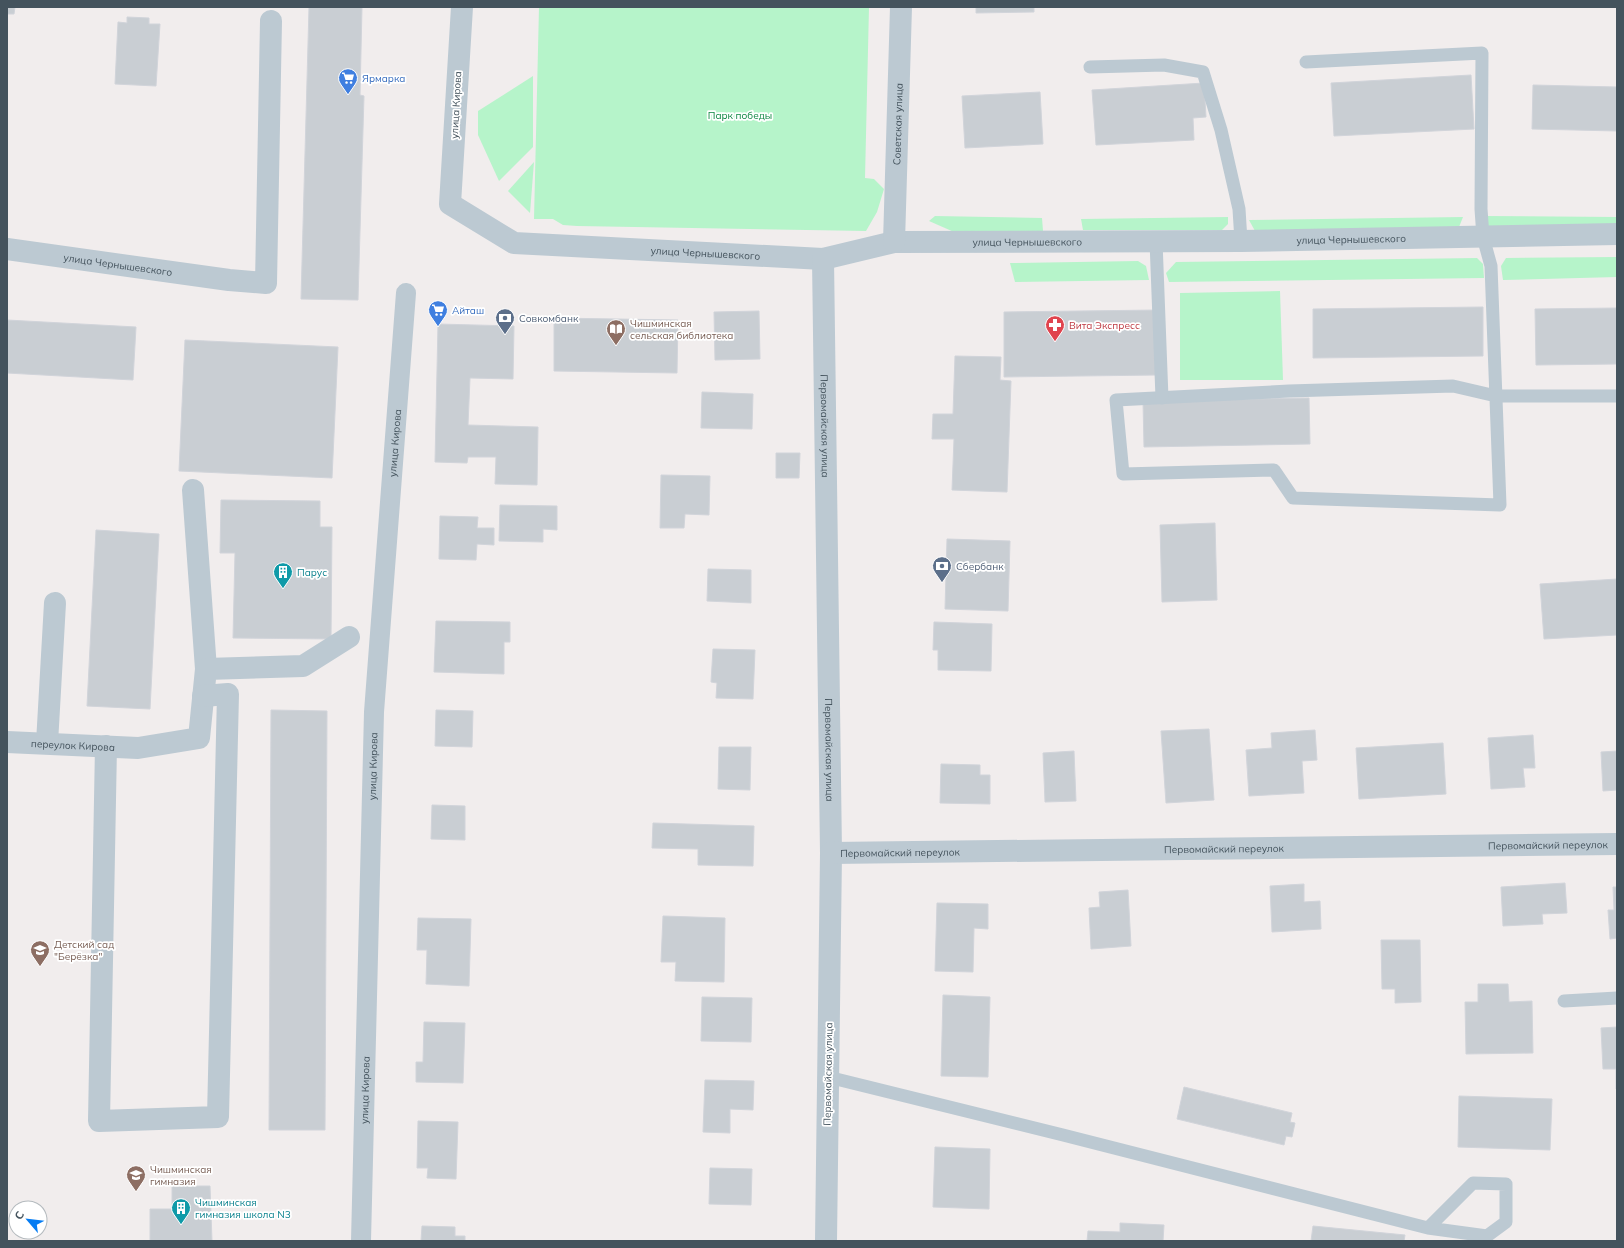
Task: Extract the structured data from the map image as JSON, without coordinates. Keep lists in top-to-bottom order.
{
  "streets": {
    "street": [
      "улица Кирова",
      "Советская улица",
      "улица Чернышевского",
      "Первомайская улица",
      "переулок Кирова",
      "Первомайский переулок"
    ]
  },
  "crossings": [
    ["улица Кирова", "улица Чернышевского"],
    ["Советская улица", "улица Чернышевского"],
    ["улица Чернышевского", "Первомайская улица"],
    ["Первомайская улица", "Первомайский переулок"]
  ],
  "parks": ["Парк победы"],
  "places": {
    "supermarket": ["Ярмарка", "Айташ"],
    "bank": ["Совкомбанк", "Сбербанк"],
    "pharmacy": ["Вита Экспресс"],
    "library": ["Чишминская сельская библиотека"],
    "building": ["Парус", "Чишминская гимназия школа N3"],
    "school or university": ["Детский сад \"Берёзка\"", "Чишминская гимназия"]
  },
  "north": "top left"
}
